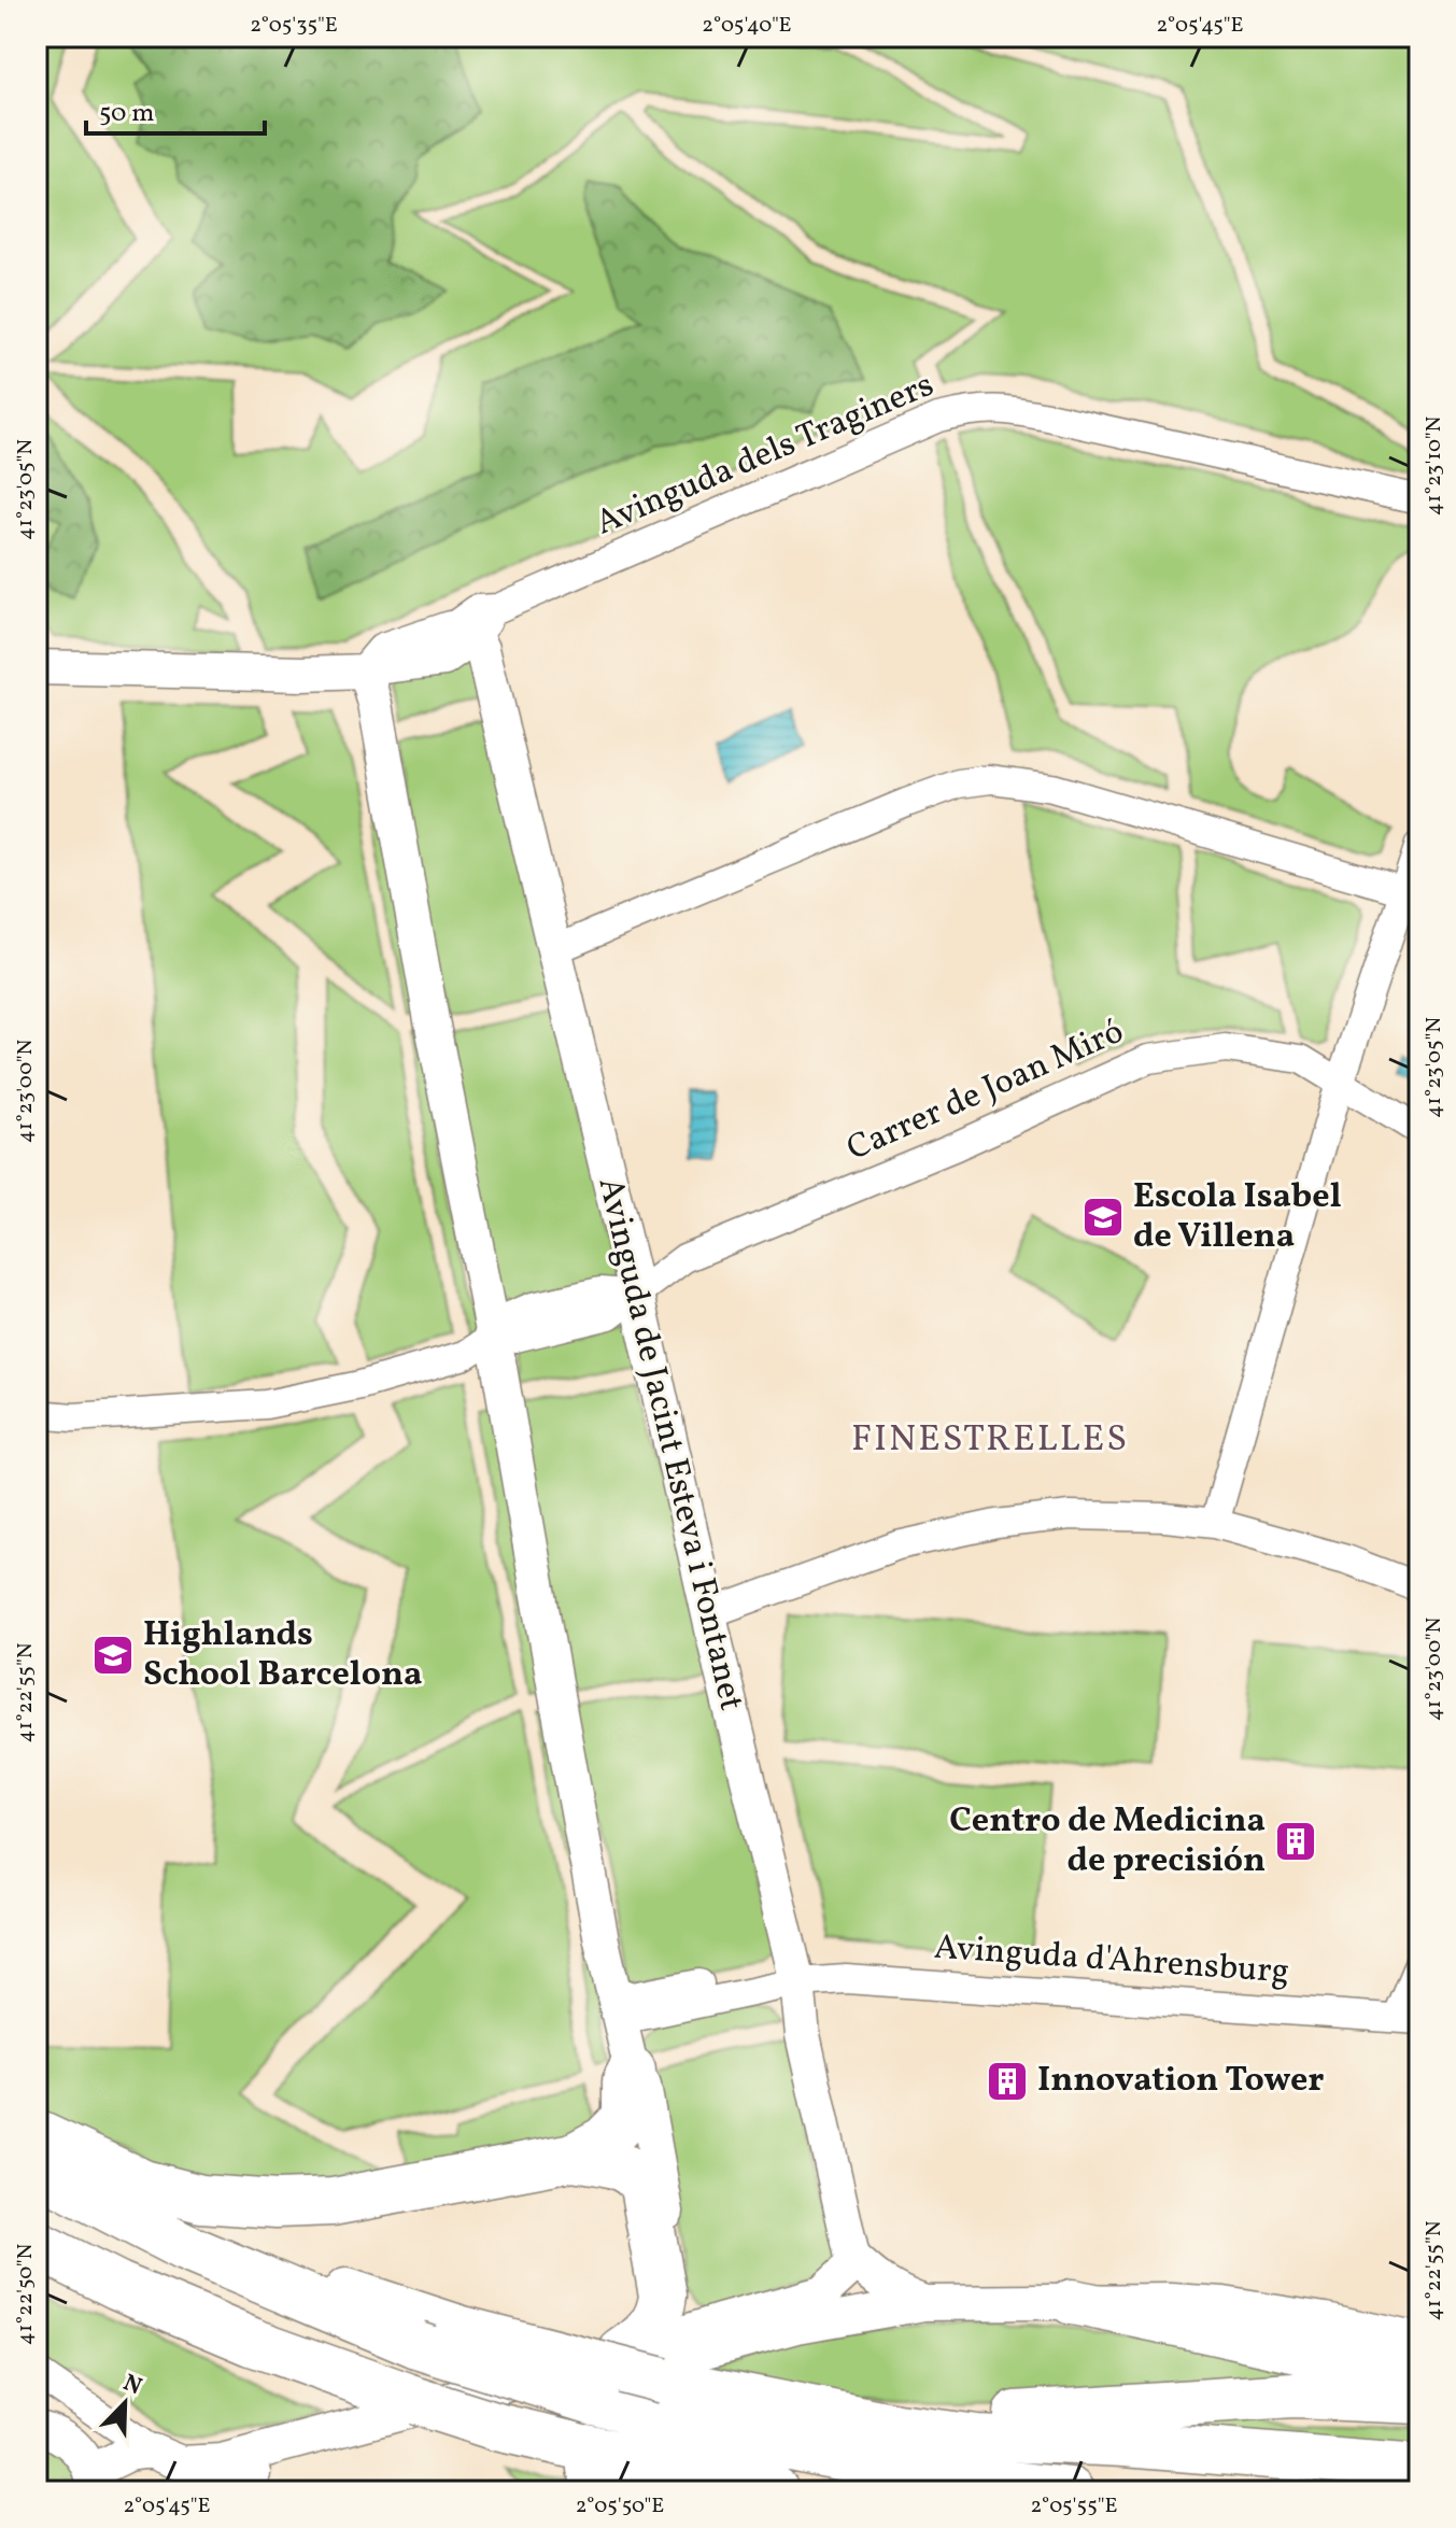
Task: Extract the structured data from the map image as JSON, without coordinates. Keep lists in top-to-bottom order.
{
  "streets": {
    "street": [
      "Avinguda dels Traginers",
      "Carrer de Joan Miró",
      "Avinguda de Jacint Esteva i Fontanet",
      "Avinguda d'Ahrensburg"
    ]
  },
  "crossings": [
    ["Avinguda dels Traginers", "Avinguda de Jacint Esteva i Fontanet"],
    ["Carrer de Joan Miró", "Avinguda de Jacint Esteva i Fontanet"],
    ["Avinguda de Jacint Esteva i Fontanet", "Avinguda d'Ahrensburg"]
  ],
  "districts": ["FINESTRELLES"],
  "places": {
    "school or university": ["Escola Isabel de Villena", "Highlands School Barcelona"],
    "building": ["Centro de Medicina de precisión", "Innovation Tower"]
  },
  "scale_bar": "50 m",
  "north": "top right",
  "coordinates": [
    "2°05'35\"E",
    "2°05'40\"E",
    "2°05'45\"E",
    "41°23'10\"N",
    "41°23'05\"N",
    "41°23'00\"N",
    "41°22'55\"N",
    "41°22'50\"N",
    "2°05'50\"E",
    "2°05'55\"E"
  ]
}
